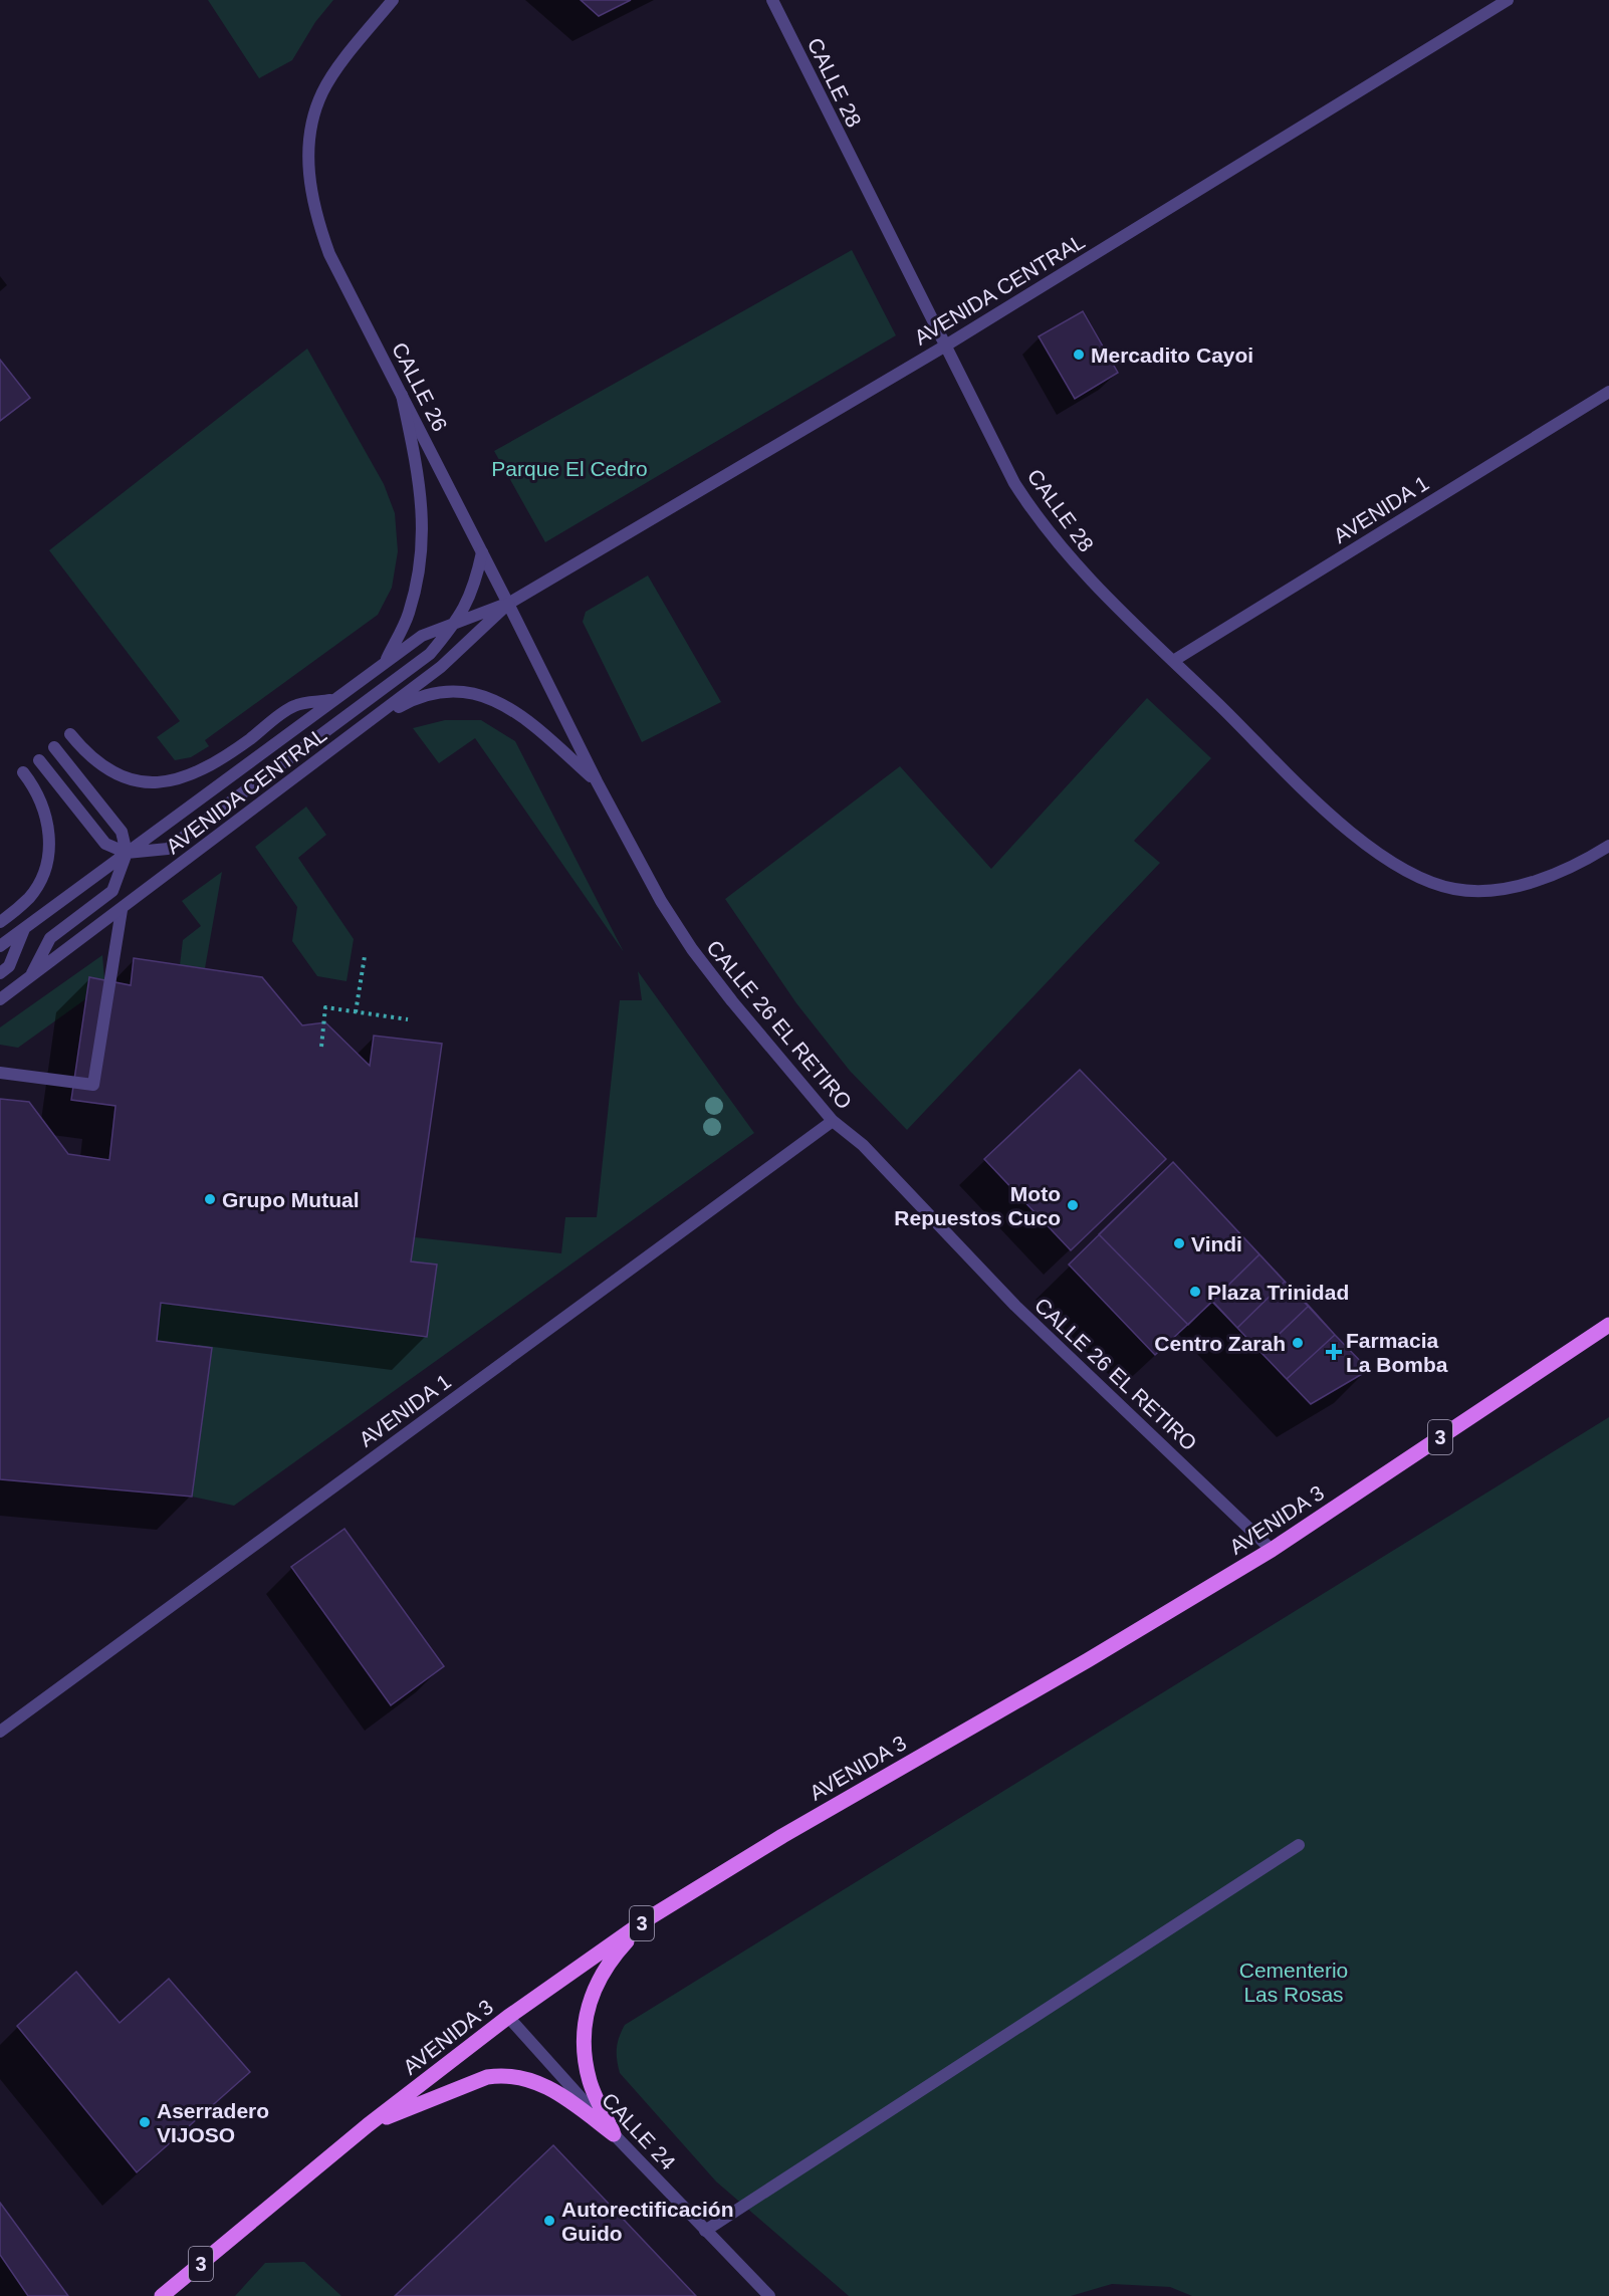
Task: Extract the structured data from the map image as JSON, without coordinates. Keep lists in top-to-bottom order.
{
  "streets": {
    "main road": ["3", "AVENIDA 3"],
    "street": [
      "CALLE 28",
      "AVENIDA CENTRAL",
      "CALLE 26",
      "AVENIDA 1",
      "CALLE 26 EL RETIRO",
      "CALLE 24"
    ]
  },
  "crossings": [
    ["CALLE 28", "AVENIDA CENTRAL"],
    ["CALLE 28", "AVENIDA 1"],
    ["AVENIDA CENTRAL", "CALLE 26"],
    ["AVENIDA CENTRAL", "CALLE 26 EL RETIRO"],
    ["CALLE 26", "CALLE 26 EL RETIRO"],
    ["AVENIDA 1", "CALLE 26 EL RETIRO"],
    ["CALLE 26 EL RETIRO", "AVENIDA 3"],
    ["AVENIDA 3", "CALLE 24"]
  ],
  "parks": ["Parque El Cedro", "Cementerio Las Rosas"],
  "places": {
    "other": [
      "Mercadito Cayoi",
      "Grupo Mutual",
      "Moto Repuestos Cuco",
      "Vindi",
      "Plaza Trinidad",
      "Centro Zarah",
      "Aserradero VIJOSO",
      "Autorectificación Guido"
    ],
    "health": ["Farmacia La Bomba"]
  }
}
